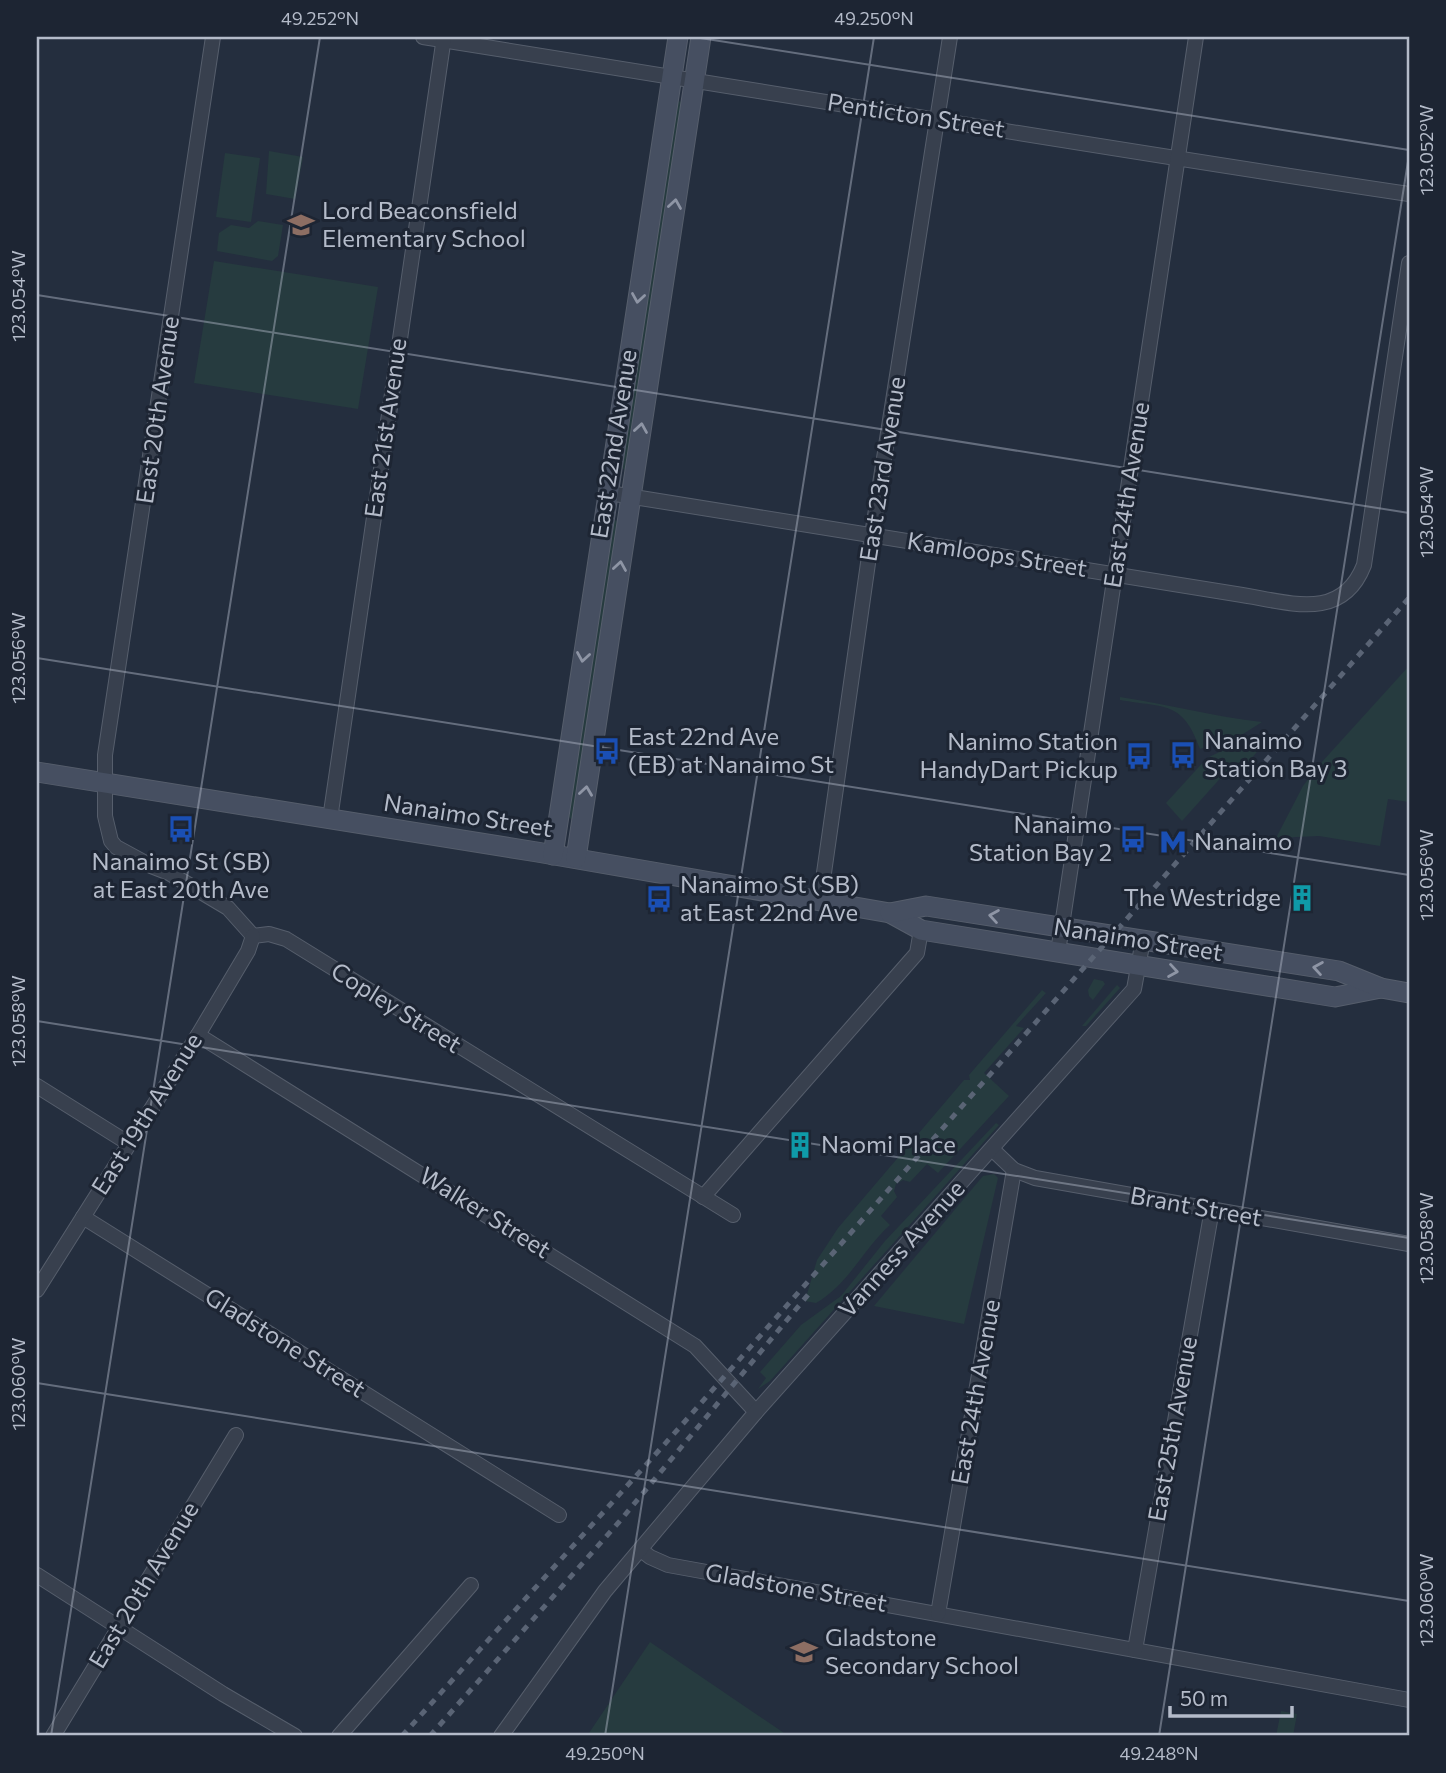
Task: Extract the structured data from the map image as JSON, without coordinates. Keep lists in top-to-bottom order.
{
  "streets": {
    "main road": ["East 22nd Avenue", "Nanaimo Street"],
    "street": [
      "Penticton Street",
      "East 20th Avenue",
      "East 21st Avenue",
      "East 23rd Avenue",
      "East 24th Avenue",
      "Kamloops Street",
      "Copley Street",
      "East 19th Avenue",
      "Brant Street",
      "Walker Street",
      "Vanness Avenue",
      "Gladstone Street",
      "East 25th Avenue"
    ]
  },
  "crossings": [
    ["Penticton Street", "East 21st Avenue"],
    ["Penticton Street", "East 22nd Avenue"],
    ["Penticton Street", "East 23rd Avenue"],
    ["Penticton Street", "East 24th Avenue"],
    ["East 20th Avenue", "Nanaimo Street"],
    ["East 21st Avenue", "Nanaimo Street"],
    ["East 22nd Avenue", "Kamloops Street"],
    ["East 22nd Avenue", "Nanaimo Street"],
    ["East 23rd Avenue", "Kamloops Street"],
    ["East 23rd Avenue", "Nanaimo Street"],
    ["East 24th Avenue", "Kamloops Street"],
    ["East 24th Avenue", "Nanaimo Street"],
    ["East 24th Avenue", "Brant Street"],
    ["East 24th Avenue", "Gladstone Street"],
    ["Nanaimo Street", "Vanness Avenue"],
    ["Copley Street", "East 19th Avenue"],
    ["East 19th Avenue", "Walker Street"],
    ["East 19th Avenue", "Gladstone Street"],
    ["Brant Street", "Vanness Avenue"],
    ["Brant Street", "East 25th Avenue"],
    ["Walker Street", "Vanness Avenue"],
    ["Vanness Avenue", "Gladstone Street"],
    ["Gladstone Street", "East 25th Avenue"]
  ],
  "places": {
    "school or university": ["Lord Beaconsfield Elementary School", "Gladstone Secondary School"],
    "bus stop": [
      "East 22nd Ave (EB) at Nanaimo St",
      "Nanaimo Station Bay 3",
      "Nanimo Station HandyDart Pickup",
      "Nanaimo St (SB) at East 20th Ave",
      "Nanaimo Station Bay 2",
      "Nanaimo St (SB) at East 22nd Ave"
    ],
    "metro station": ["Nanaimo"],
    "building": ["The Westridge", "Naomi Place"]
  },
  "scale_bar": "50 m",
  "coordinates": [
    "49.252°N",
    "49.250°N",
    "123.052°W",
    "123.054°W",
    "123.056°W",
    "123.058°W",
    "123.060°W",
    "49.248°N"
  ]
}
